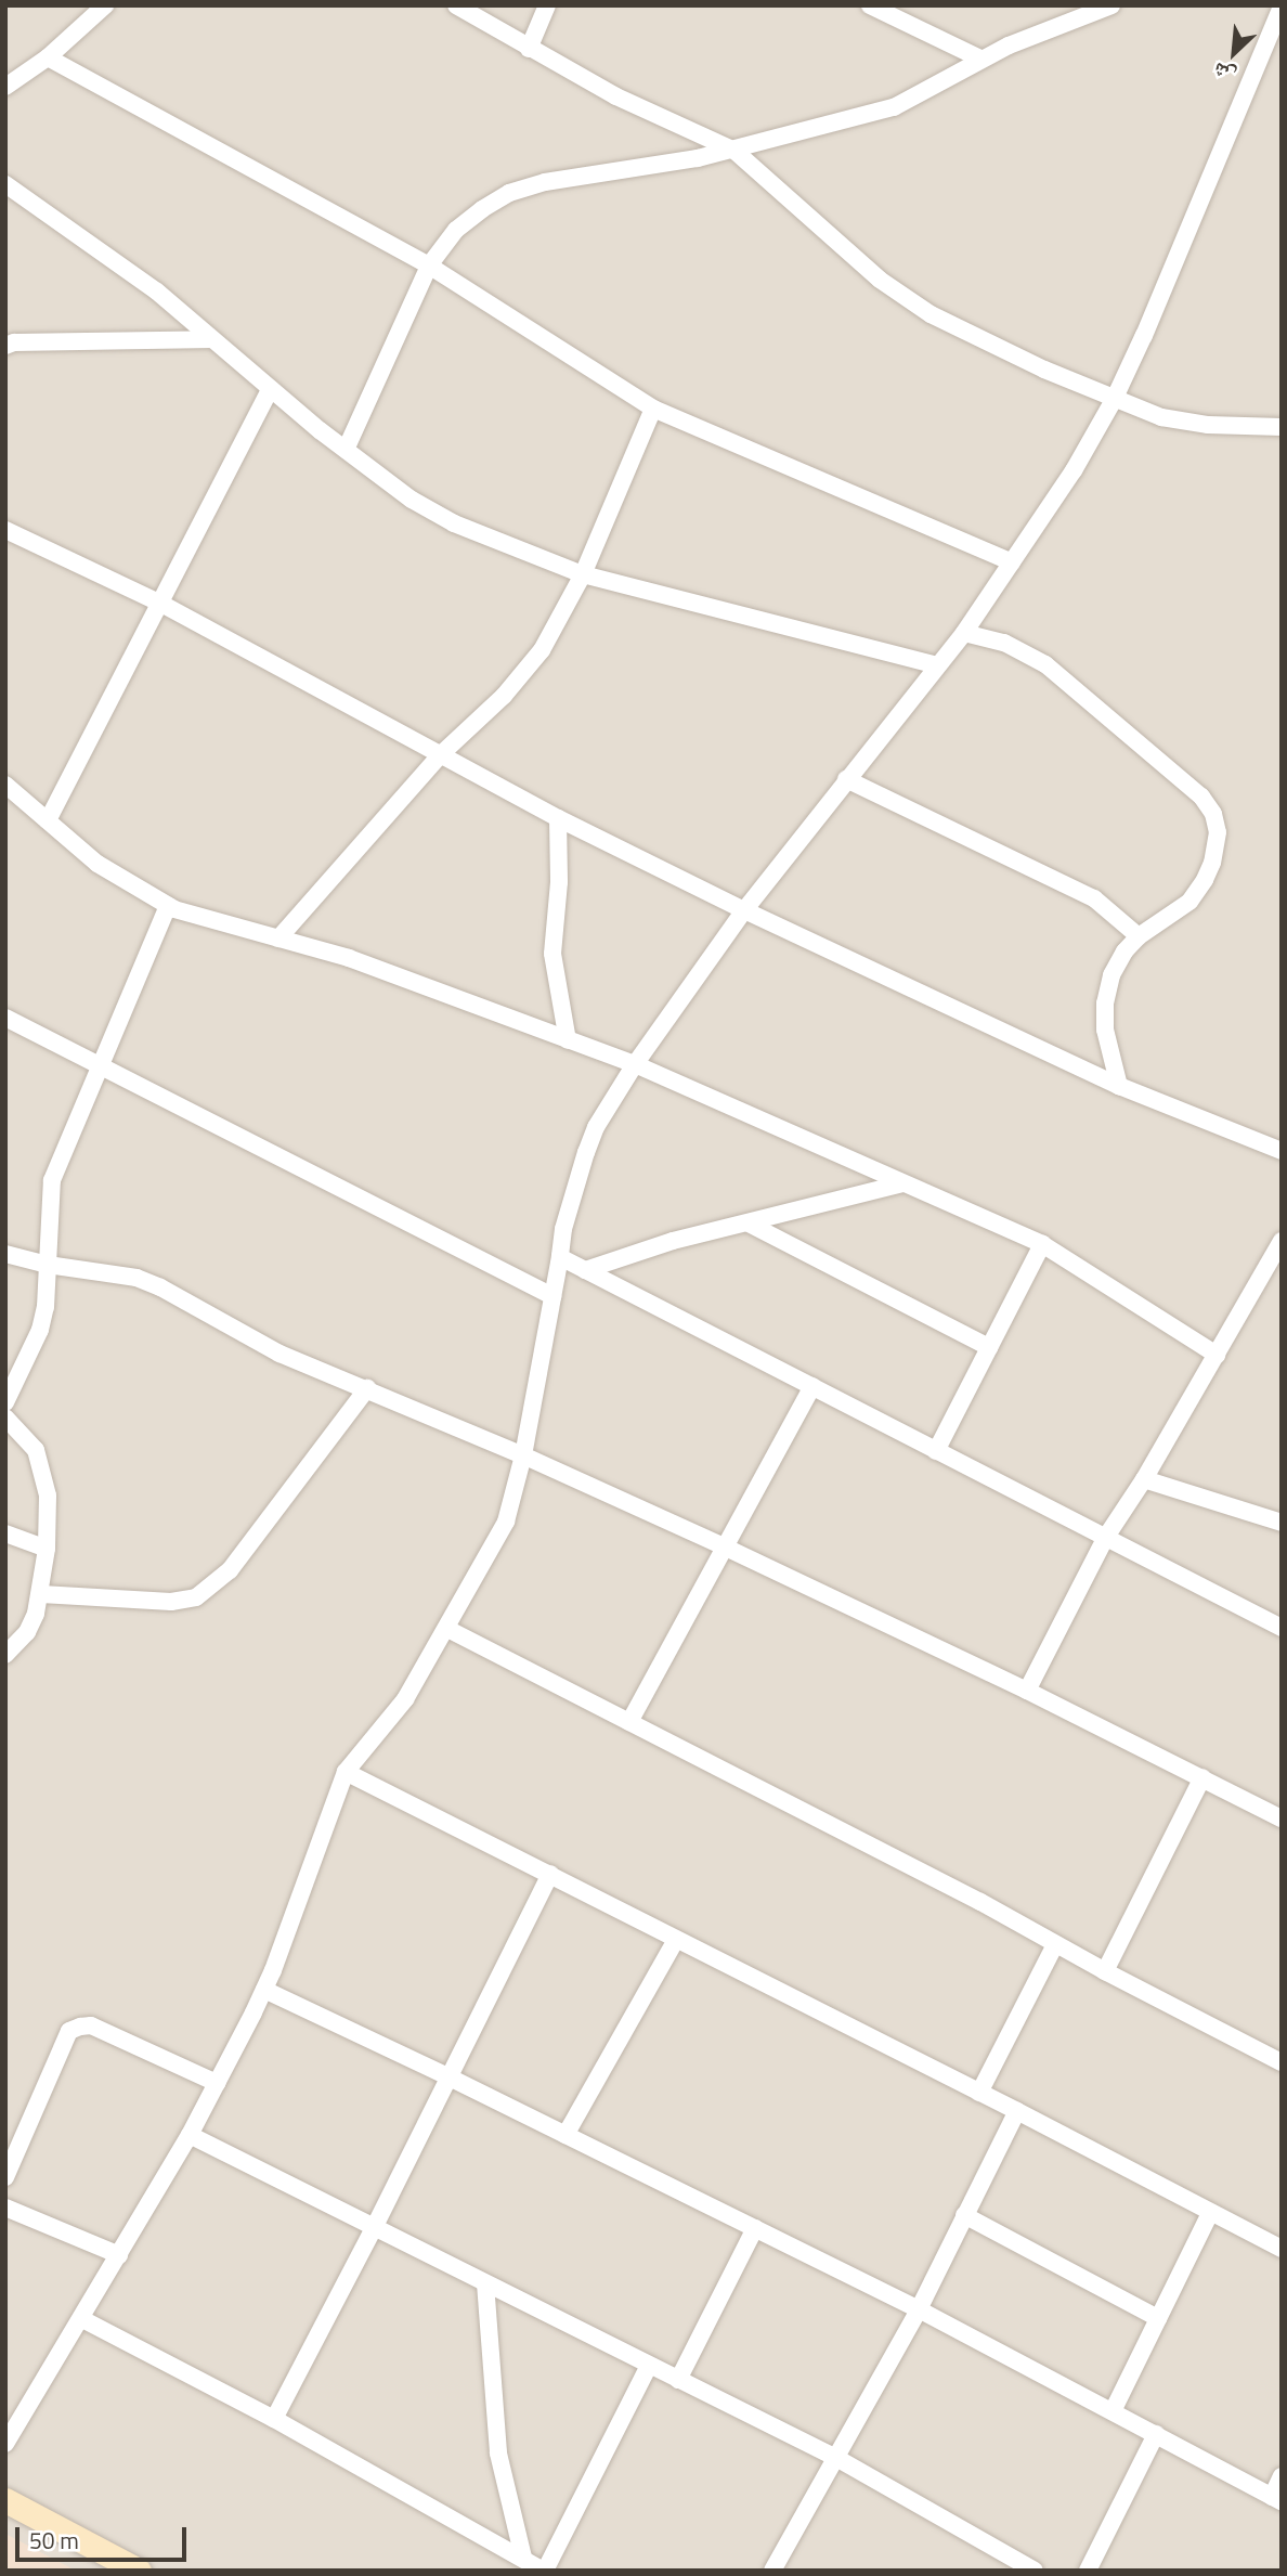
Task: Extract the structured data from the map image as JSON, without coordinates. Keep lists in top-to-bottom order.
{
  "scale_bar": "50 m",
  "north": "bottom left"
}
